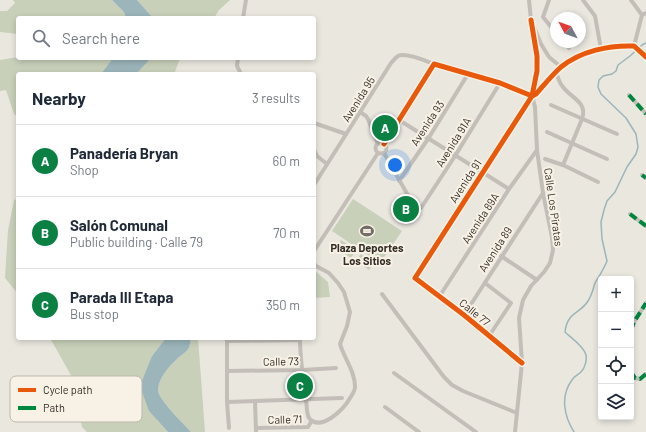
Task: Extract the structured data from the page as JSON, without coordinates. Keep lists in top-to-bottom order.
{
  "streets": {
    "street": [
      "Avenida 95",
      "Avenida 93",
      "Avenida 91A",
      "Avenida 91",
      "Calle Los Piratas",
      "Avenida 89A",
      "Avenida 89",
      "Calle 77",
      "Calle 73",
      "Calle 71"
    ]
  },
  "crossings": [
    ["Avenida 93", "Avenida 91A"],
    ["Avenida 91", "Calle Los Piratas"],
    ["Avenida 91", "Calle 77"],
    ["Calle Los Piratas", "Avenida 89A"],
    ["Calle Los Piratas", "Avenida 89"],
    ["Calle Los Piratas", "Calle 77"],
    ["Avenida 89A", "Calle 77"],
    ["Avenida 89", "Calle 77"]
  ],
  "places": {
    "sports": ["Plaza Deportes Los Sitios"]
  },
  "legend": ["Cycle path", "Path"],
  "north": "top left",
  "page": {
    "search": "Search here",
    "heading": ["Nearby", "3 results"],
    "pins": ["A", "B", "C"],
    "list": [
      {
        "mark": "A",
        "name": "Panadería Bryan",
        "note": "Shop",
        "value": "60 m"
      },
      {
        "mark": "B",
        "name": "Salón Comunal",
        "note": "Public building · Calle 79",
        "value": "70 m"
      },
      {
        "mark": "C",
        "name": "Parada III Etapa",
        "note": "Bus stop",
        "value": "350 m"
      }
    ],
    "map_buttons": ["+", "−"]
  }
}
